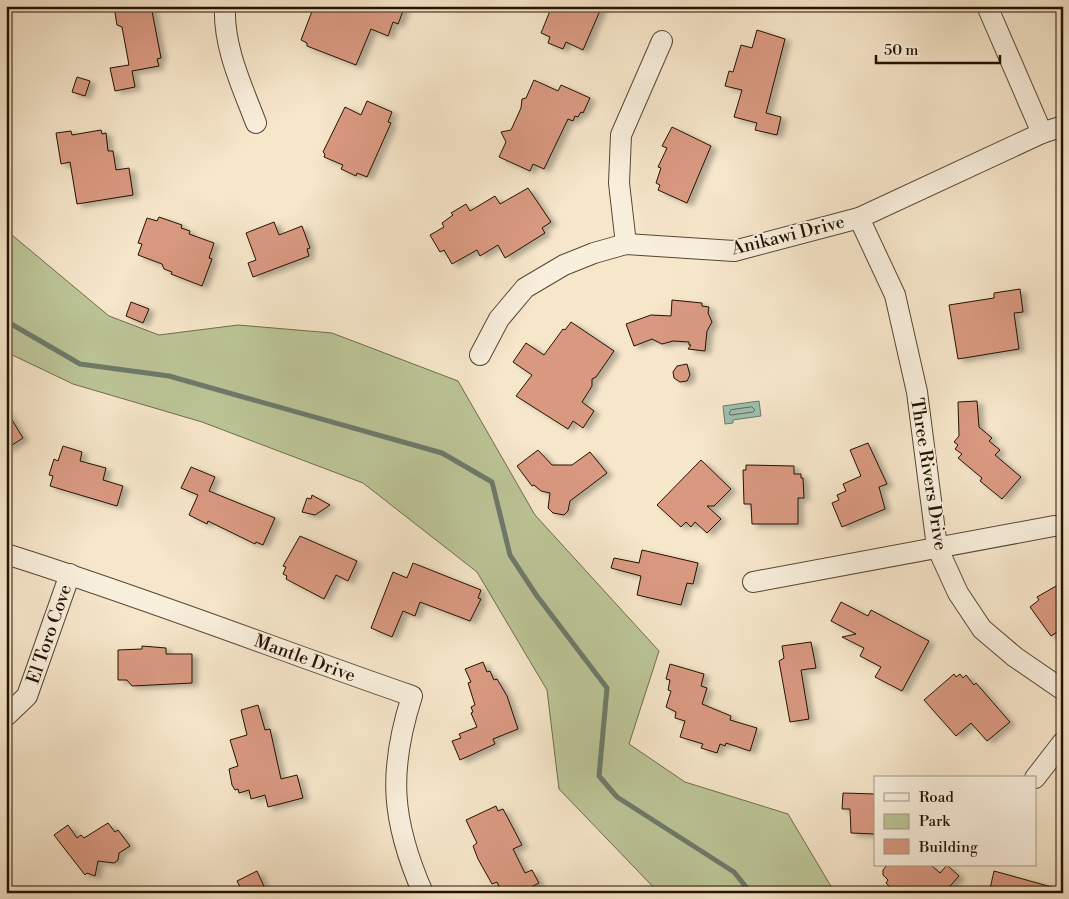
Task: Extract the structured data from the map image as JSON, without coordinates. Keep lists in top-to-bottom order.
{
  "streets": {
    "street": [
      "Anikawi Drive",
      "Three Rivers Drive",
      "El Toro Cove",
      "Mantle Drive"
    ]
  },
  "crossings": [
    ["Anikawi Drive", "Three Rivers Drive"],
    ["El Toro Cove", "Mantle Drive"]
  ],
  "legend": ["Road", "Park", "Building"],
  "scale_bar": "50 m"
}
